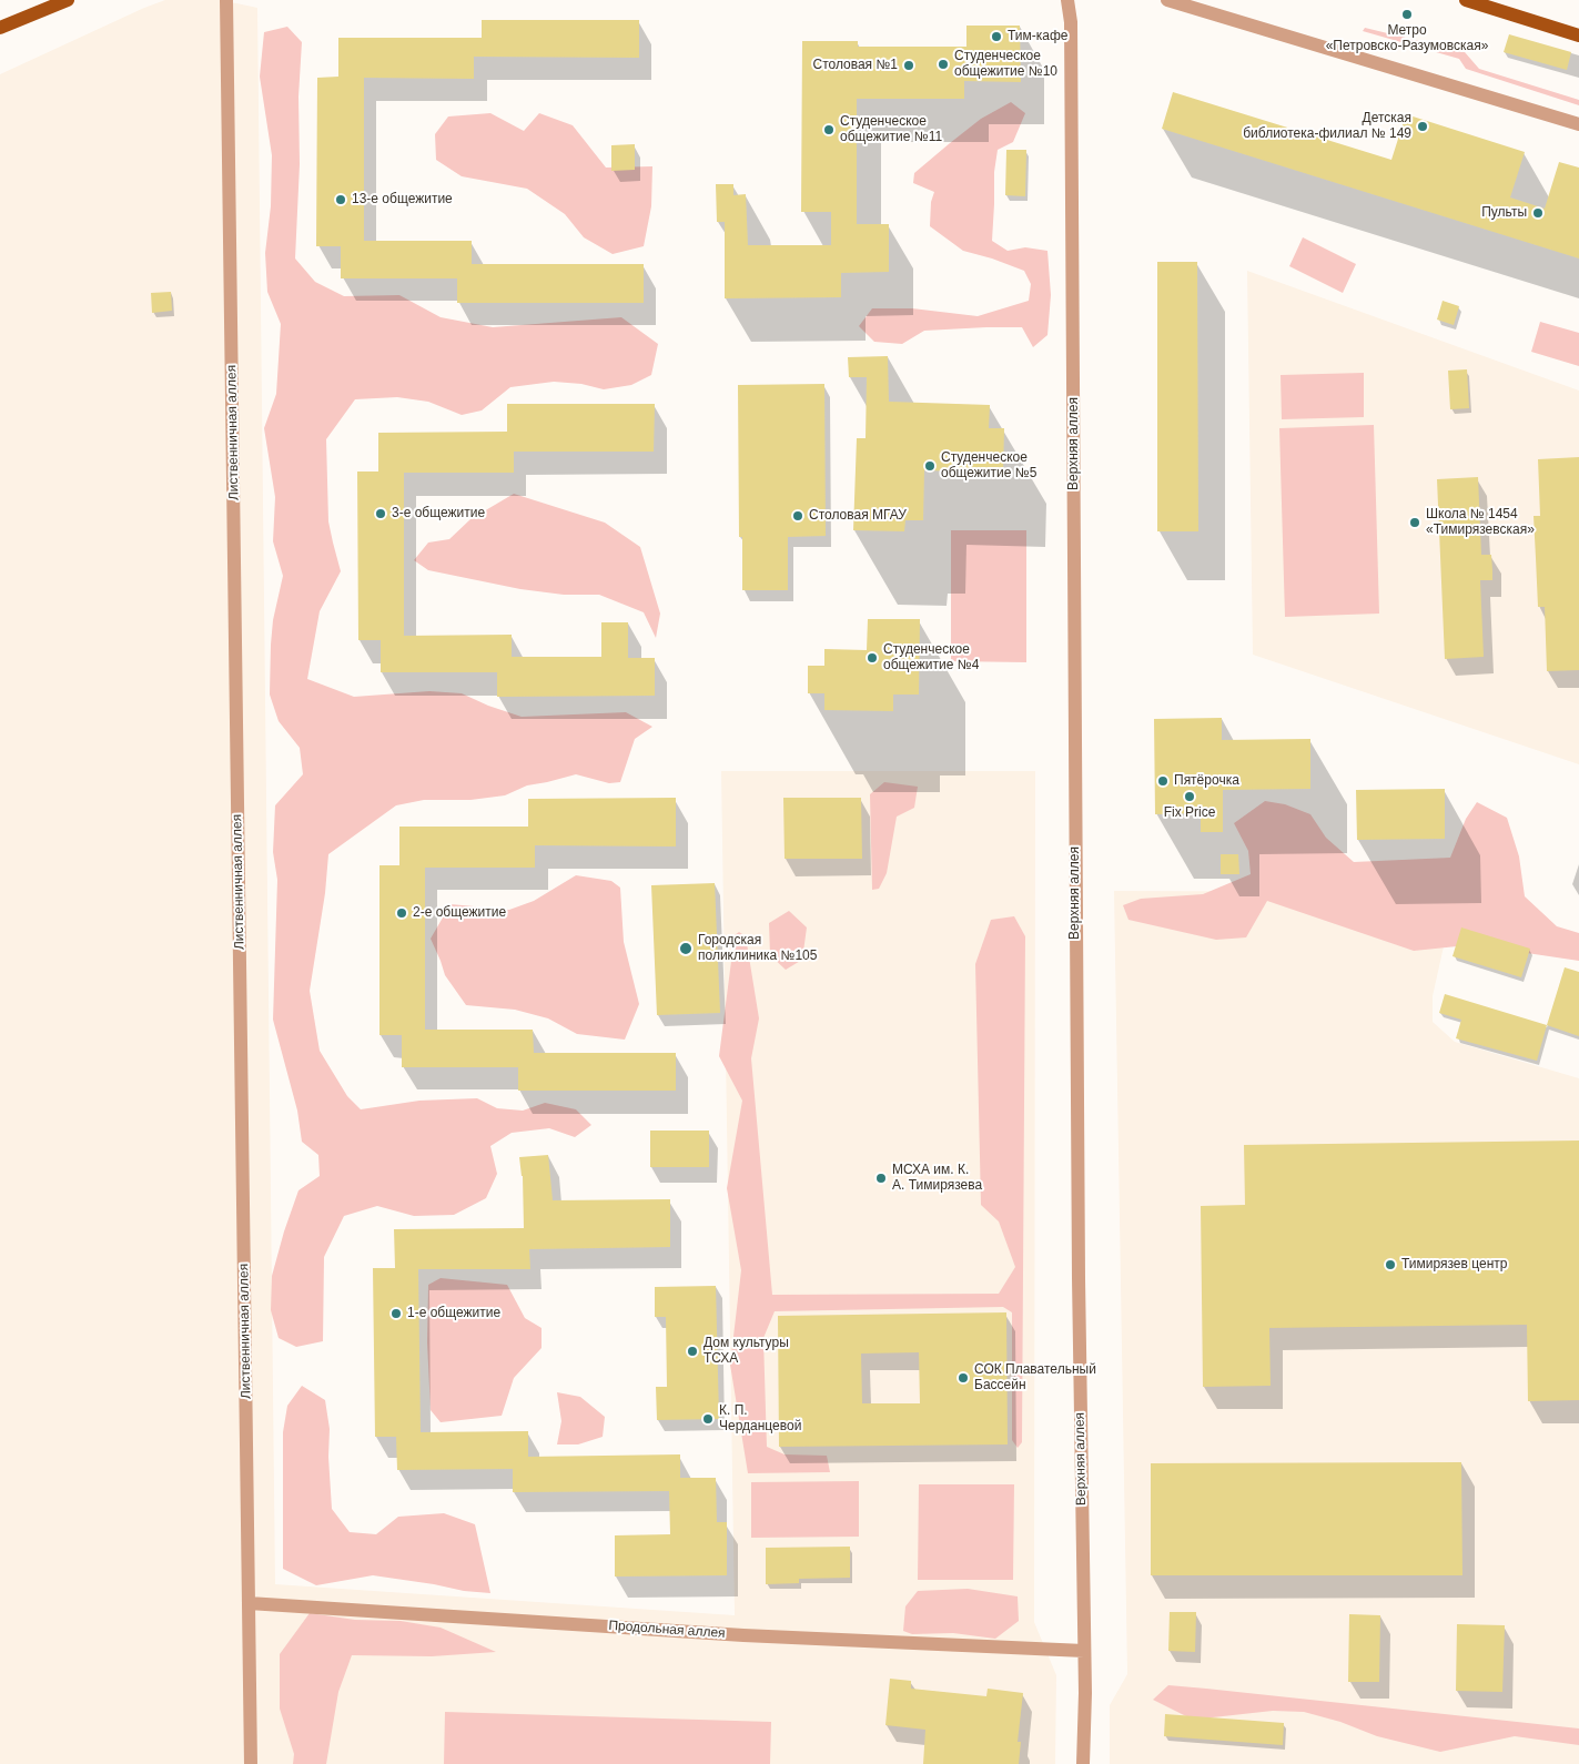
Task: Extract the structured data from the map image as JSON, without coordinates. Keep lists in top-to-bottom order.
{
  "streets": {
    "street": ["Лиственничная аллея", "Верхняя аллея", "Продольная аллея"]
  },
  "crossings": [
    ["Лиственничная аллея", "Продольная аллея"],
    ["Верхняя аллея", "Продольная аллея"]
  ],
  "places": [
    "Метро «Петровско-Разумовская»",
    "Тим-кафе",
    "Студенческое общежитие №10",
    "Столовая №1",
    "Детская библиотека-филиал № 149",
    "Студенческое общежитие №11",
    "13-е общежитие",
    "Пульты",
    "Студенческое общежитие №5",
    "3-е общежитие",
    "Столовая МГАУ",
    "Школа № 1454 «Тимирязевская»",
    "Студенческое общежитие №4",
    "Пятёрочка",
    "Fix Price",
    "2-е общежитие",
    "Городская поликлиника №105",
    "МСХА им. К. А. Тимирязева",
    "Тимирязев центр",
    "1-е общежитие",
    "Дом культуры ТСХА",
    "СОК Плавательный Бассейн",
    "К. П. Черданцевой"
  ]
}
